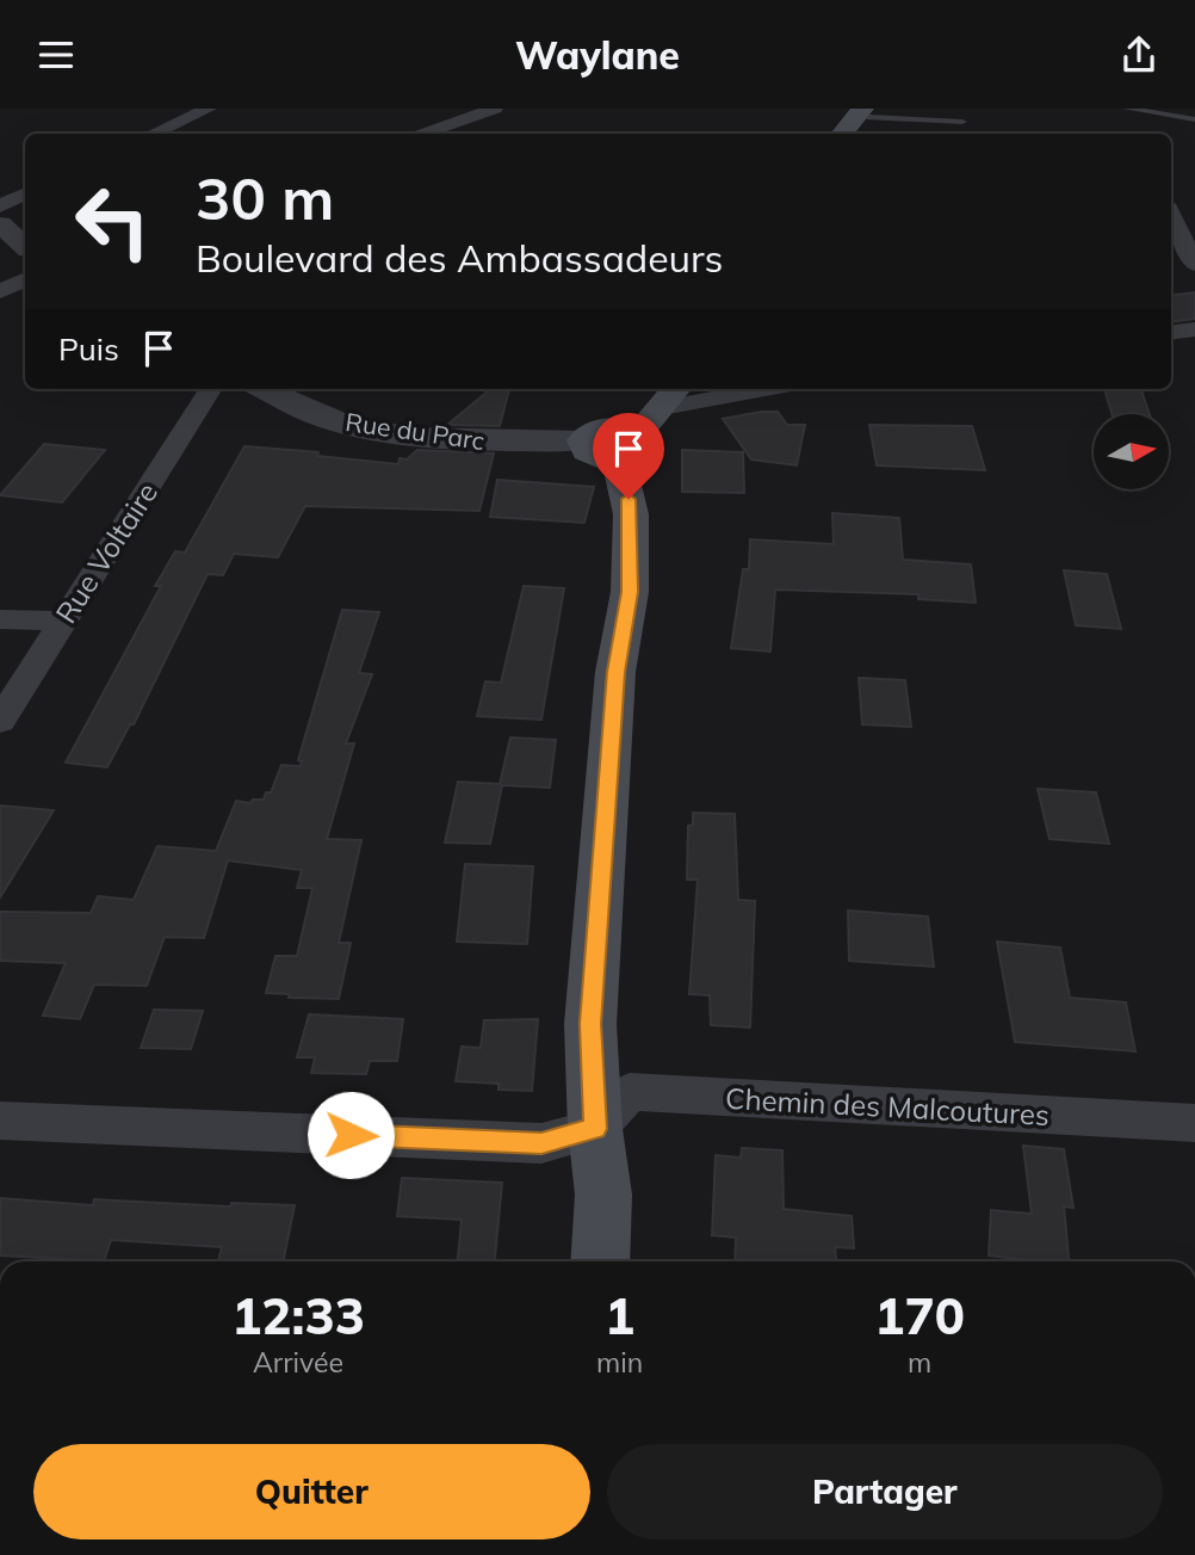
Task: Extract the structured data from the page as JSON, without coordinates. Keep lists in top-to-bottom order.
{
  "streets": {
    "street": ["Rue du Parc", "Rue Voltaire", "Chemin des Malcoutures"]
  },
  "north": "right",
  "page": {
    "header": "Waylane",
    "turn": ["30 m", "Boulevard des Ambassadeurs"],
    "then": "Puis",
    "eta": [
      "12:33",
      "Arrivée",
      "1",
      "min",
      "170",
      "m"
    ],
    "buttons": ["Quitter", "Partager"]
  }
}
